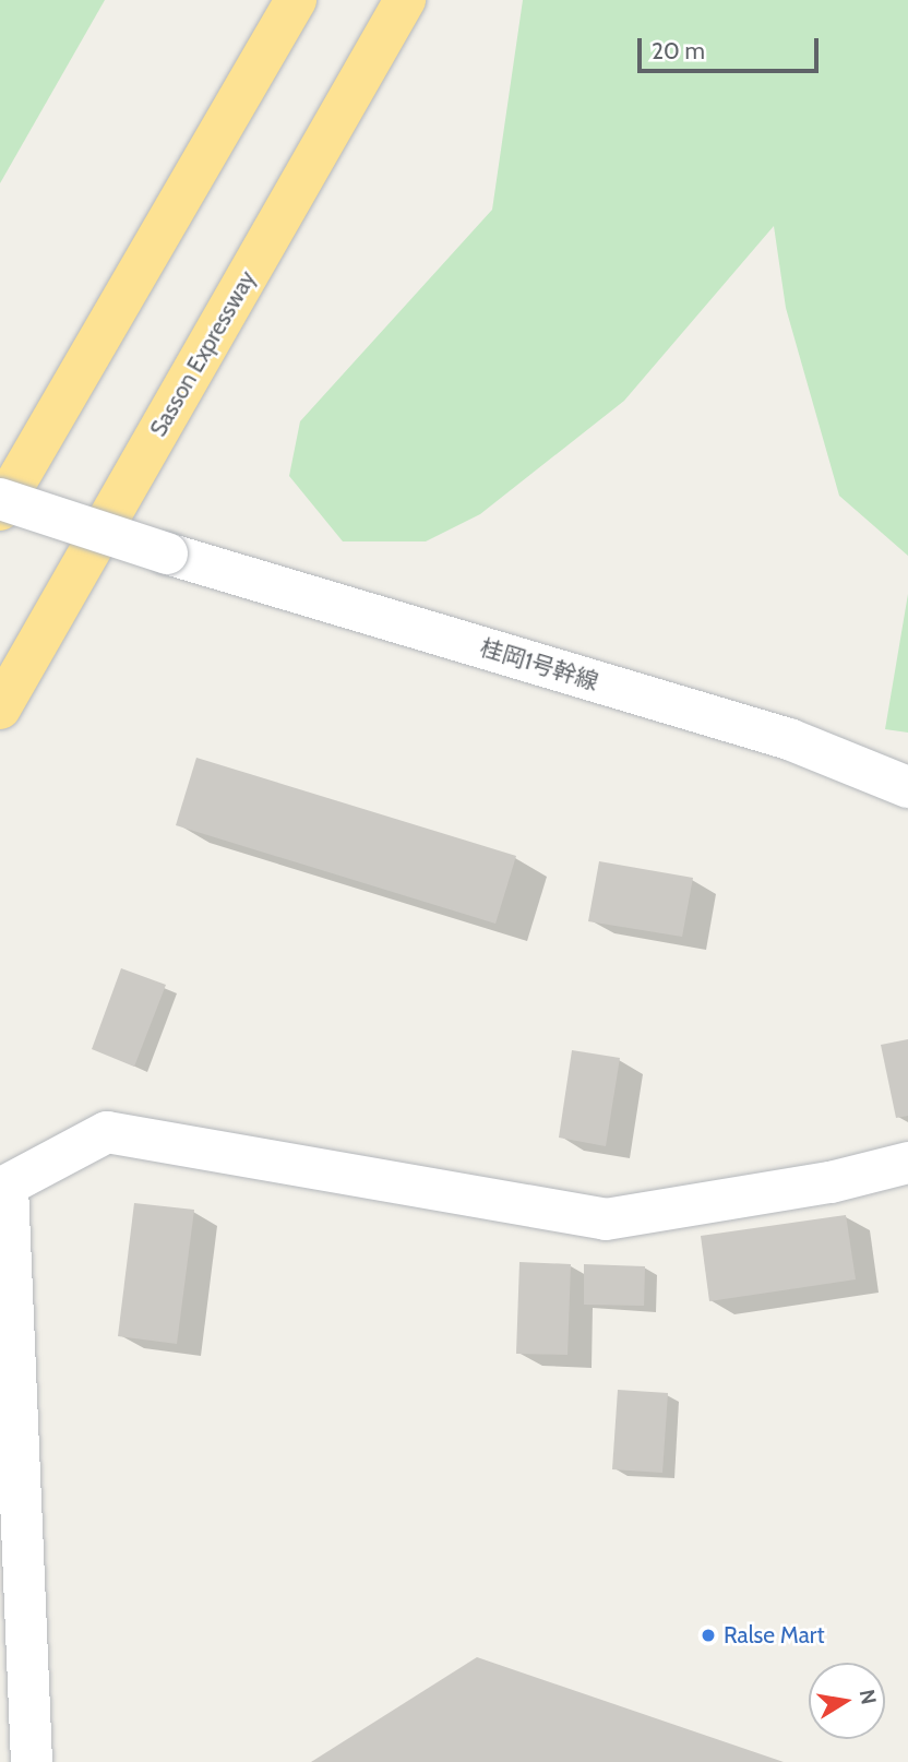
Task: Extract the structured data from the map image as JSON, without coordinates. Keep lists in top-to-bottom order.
{
  "streets": {
    "highway": ["Sasson Expressway"],
    "street": ["桂岡1号幹線"]
  },
  "places": ["Ralse Mart"],
  "scale_bar": "20 m",
  "north": "right"
}
